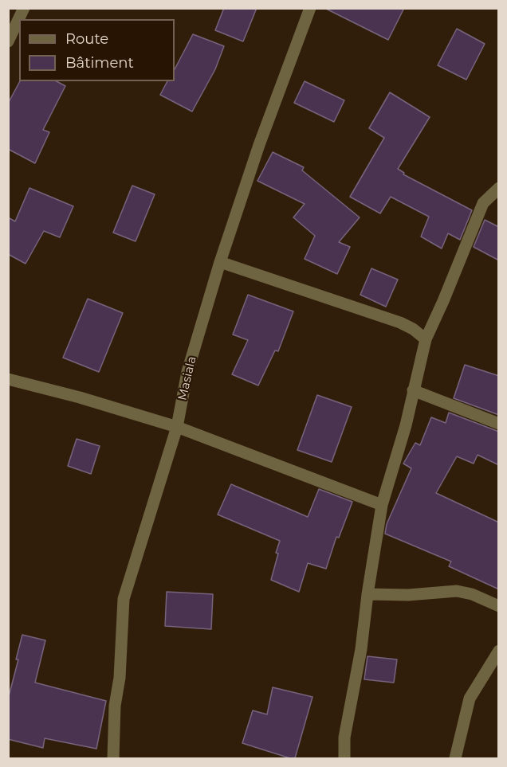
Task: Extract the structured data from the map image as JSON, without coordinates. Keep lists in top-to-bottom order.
{
  "streets": {
    "street": ["Masiala"]
  },
  "legend": ["Route", "Bâtiment"]
}
